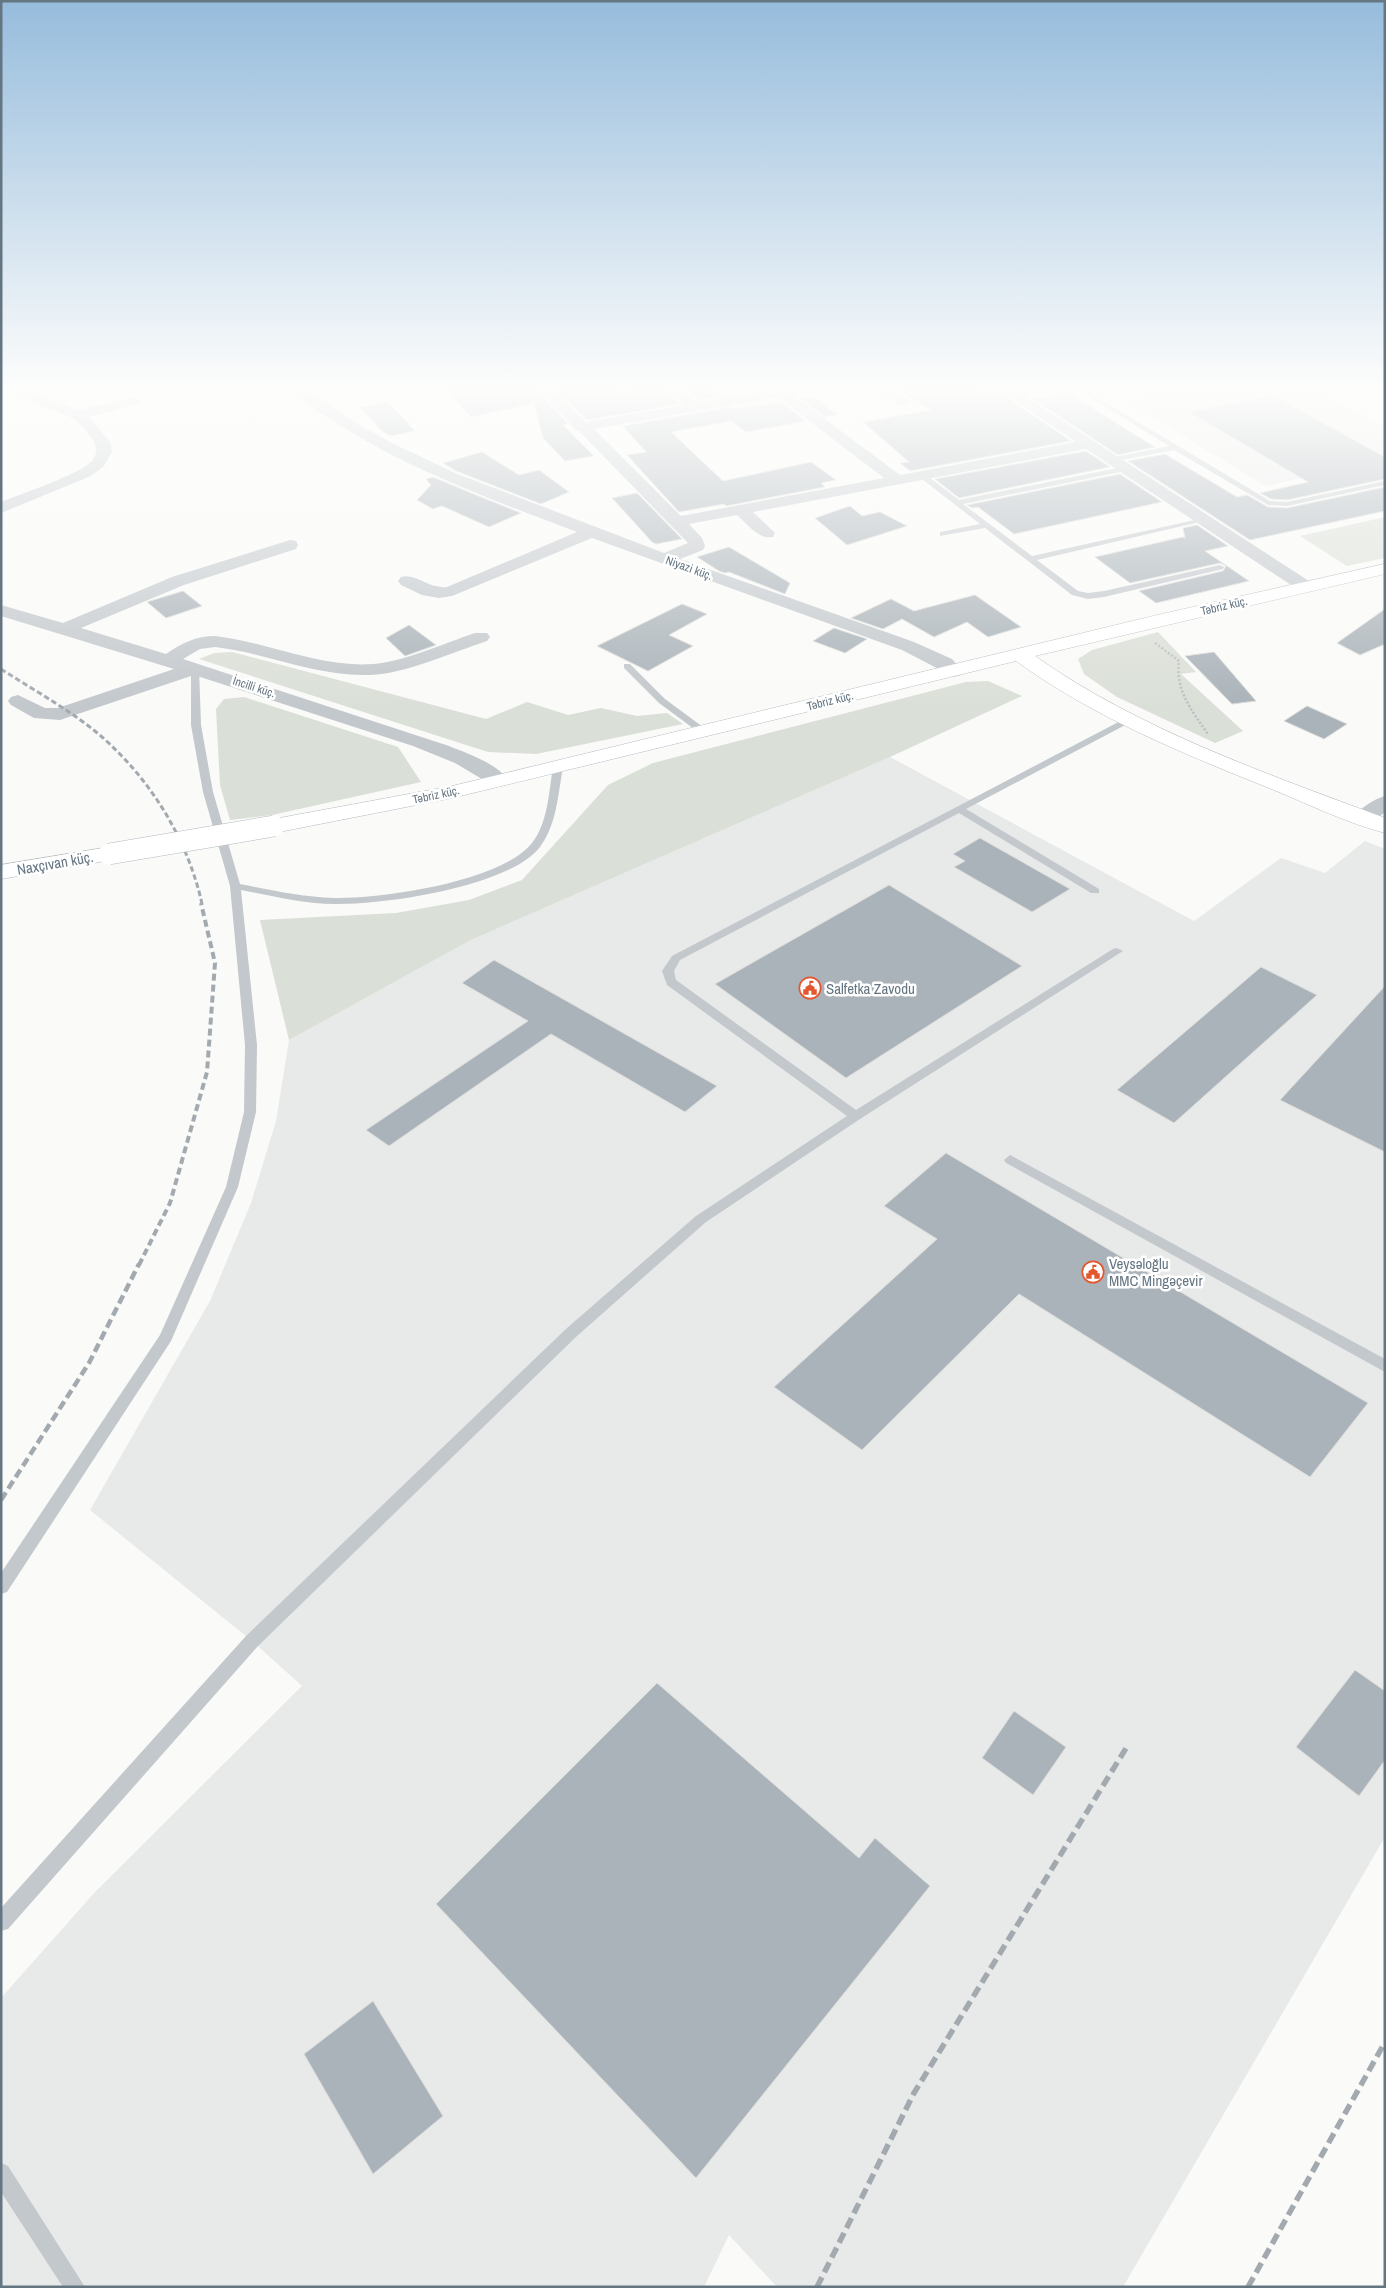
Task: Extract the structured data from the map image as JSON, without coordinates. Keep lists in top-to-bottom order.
{
  "streets": {
    "street": [
      "Niyazi küç.",
      "Təbriz küç.",
      "İncilli küç.",
      "Naxçıvan küç."
    ]
  },
  "crossings": [
    ["Niyazi küç.", "Təbriz küç."],
    ["Təbriz küç.", "İncilli küç."],
    ["Təbriz küç.", "Naxçıvan küç."]
  ],
  "places": {
    "public building": ["Salfetka Zavodu", "Veysəloğlu MMC Mingəçevir"]
  }
}
